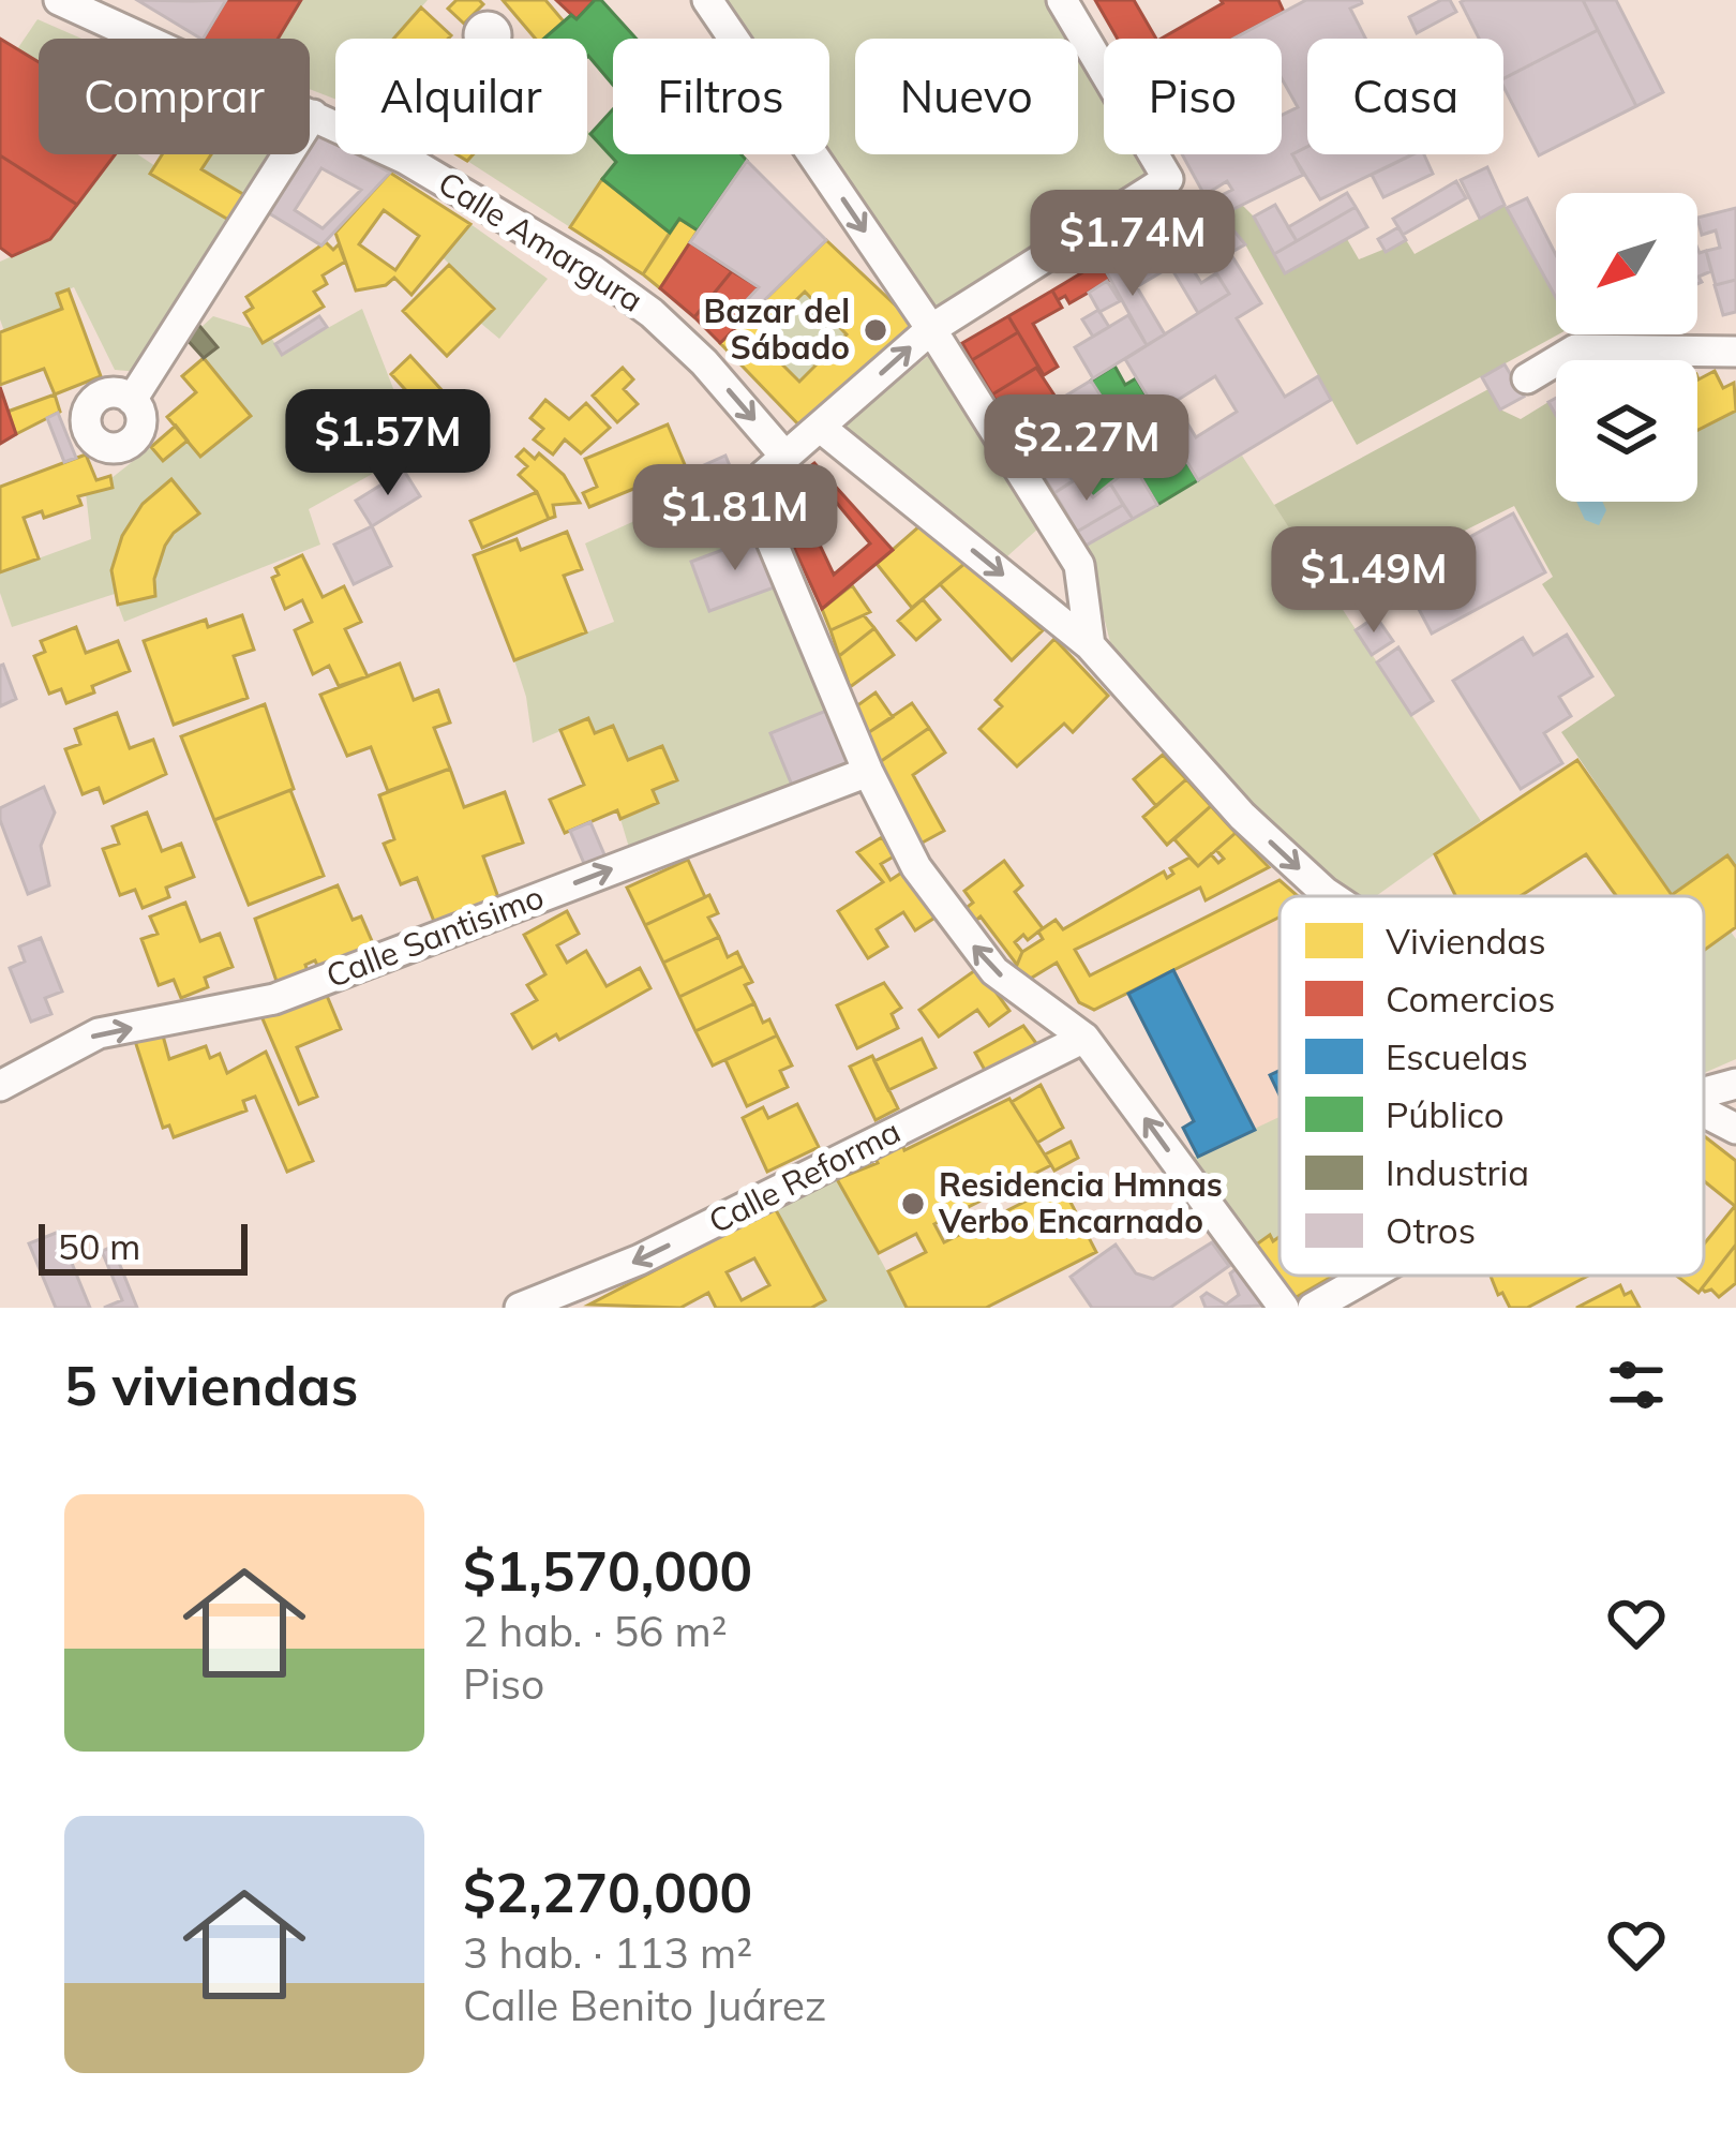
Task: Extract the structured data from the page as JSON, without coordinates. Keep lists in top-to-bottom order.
{
  "streets": {
    "street": ["Calle Amargura", "Calle Santisimo", "Calle Reforma"]
  },
  "one_way": ["Calle Santisimo", "Calle Reforma"],
  "places": ["Bazar del Sábado", "Residencia Hmnas Verbo Encarnado"],
  "legend": [
    "Viviendas",
    "Comercios",
    "Escuelas",
    "Público",
    "Industria",
    "Otros"
  ],
  "scale_bar": "50 m",
  "north": "bottom left",
  "page": {
    "chip": [
      "Comprar",
      "Alquilar",
      "Filtros",
      "Nuevo",
      "Piso",
      "Casa"
    ],
    "price": [
      "$1.74M",
      "$1.57M",
      "$2.27M",
      "$1.81M",
      "$1.49M"
    ],
    "scale": "50 m",
    "heading": "5 viviendas",
    "list": [
      {
        "name": "$1,570,000",
        "note": "2 hab. · 56 m² · Piso"
      },
      {
        "name": "$2,270,000",
        "note": "3 hab. · 113 m² · Calle Benito Juárez"
      }
    ]
  }
}
